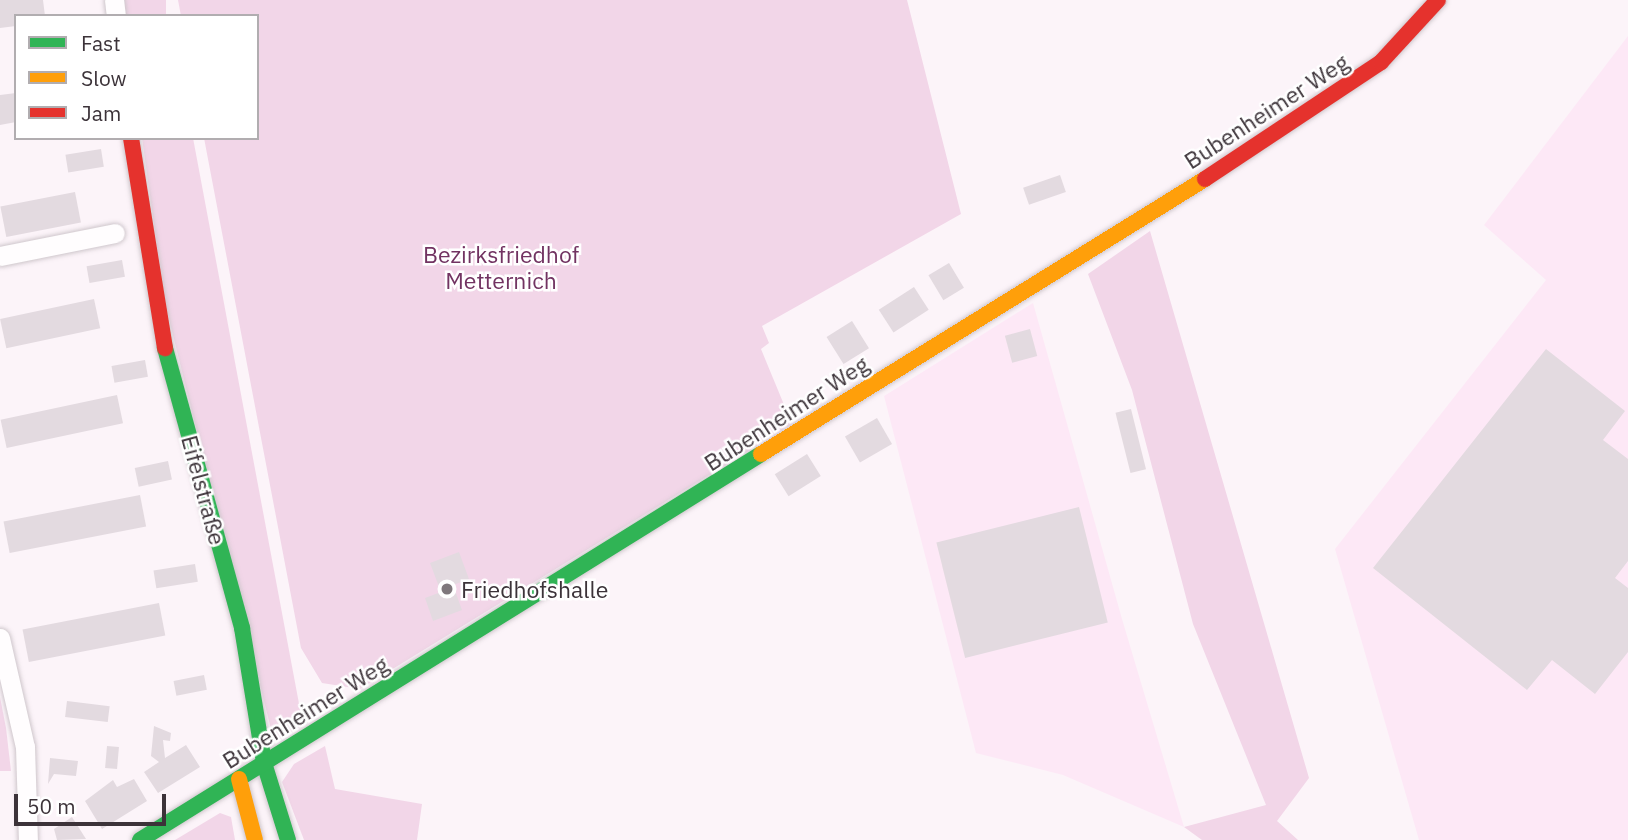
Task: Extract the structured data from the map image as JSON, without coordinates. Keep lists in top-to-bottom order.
{
  "streets": {
    "street": ["Bubenheimer Weg", "Eifelstraße"]
  },
  "crossings": [
    ["Bubenheimer Weg", "Eifelstraße"]
  ],
  "parks": ["Bezirksfriedhof Metternich"],
  "places": ["Friedhofshalle"],
  "legend": ["Fast", "Slow", "Jam"],
  "scale_bar": "50 m"
}
